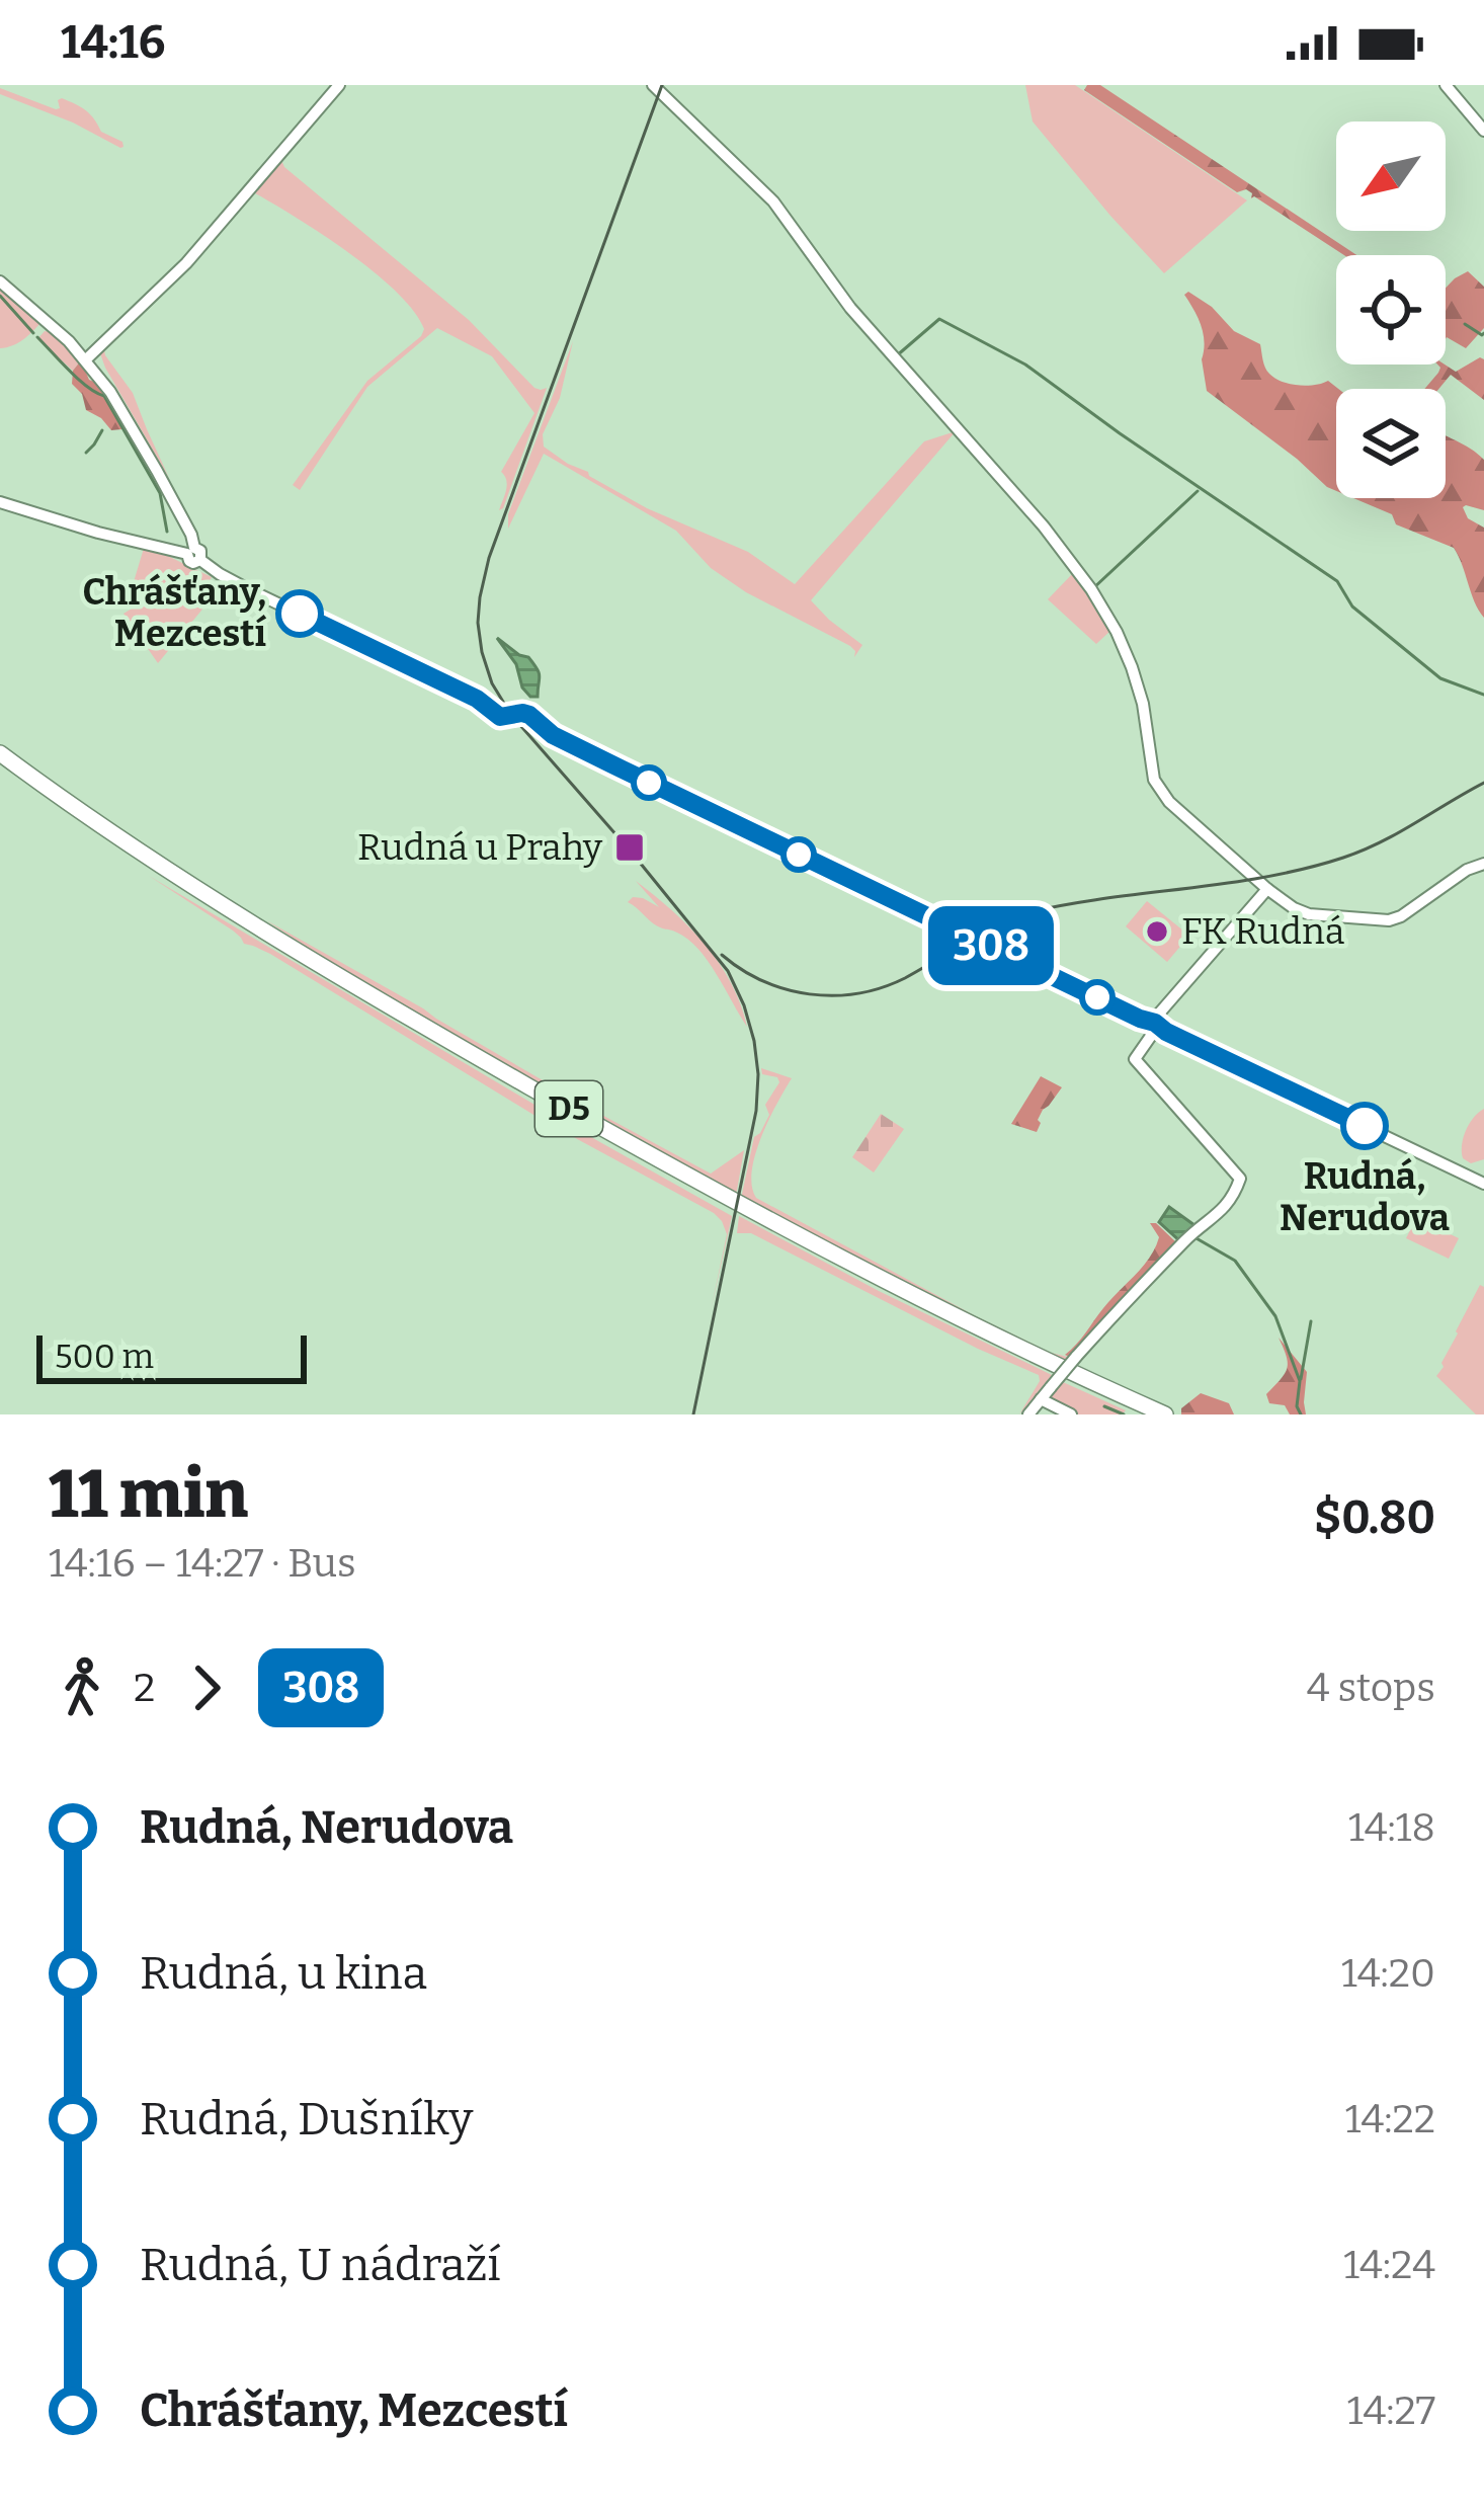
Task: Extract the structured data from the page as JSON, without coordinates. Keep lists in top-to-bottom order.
{
  "streets": {
    "highway": ["D5"]
  },
  "places": {
    "other": ["Chrášťany, Mezcestí", "FK Rudná", "Rudná, Nerudova"],
    "transit": ["Rudná u Prahy"]
  },
  "lines": ["bus line 308"],
  "scale_bar": "500 m",
  "north": "bottom left",
  "page": {
    "status": "14:16",
    "on_map": "308",
    "scale": "500 m",
    "heading": ["11 min", "14:16 – 14:27 · Bus", "$0.80"],
    "legs": ["2", "308", "4 stops"],
    "list": [
      {
        "name": "Rudná, Nerudova",
        "value": "14:18"
      },
      {
        "name": "Rudná, u kina",
        "value": "14:20"
      },
      {
        "name": "Rudná, Dušníky",
        "value": "14:22"
      },
      {
        "name": "Rudná, U nádraží",
        "value": "14:24"
      },
      {
        "name": "Chrášťany, Mezcestí",
        "value": "14:27"
      }
    ]
  }
}
